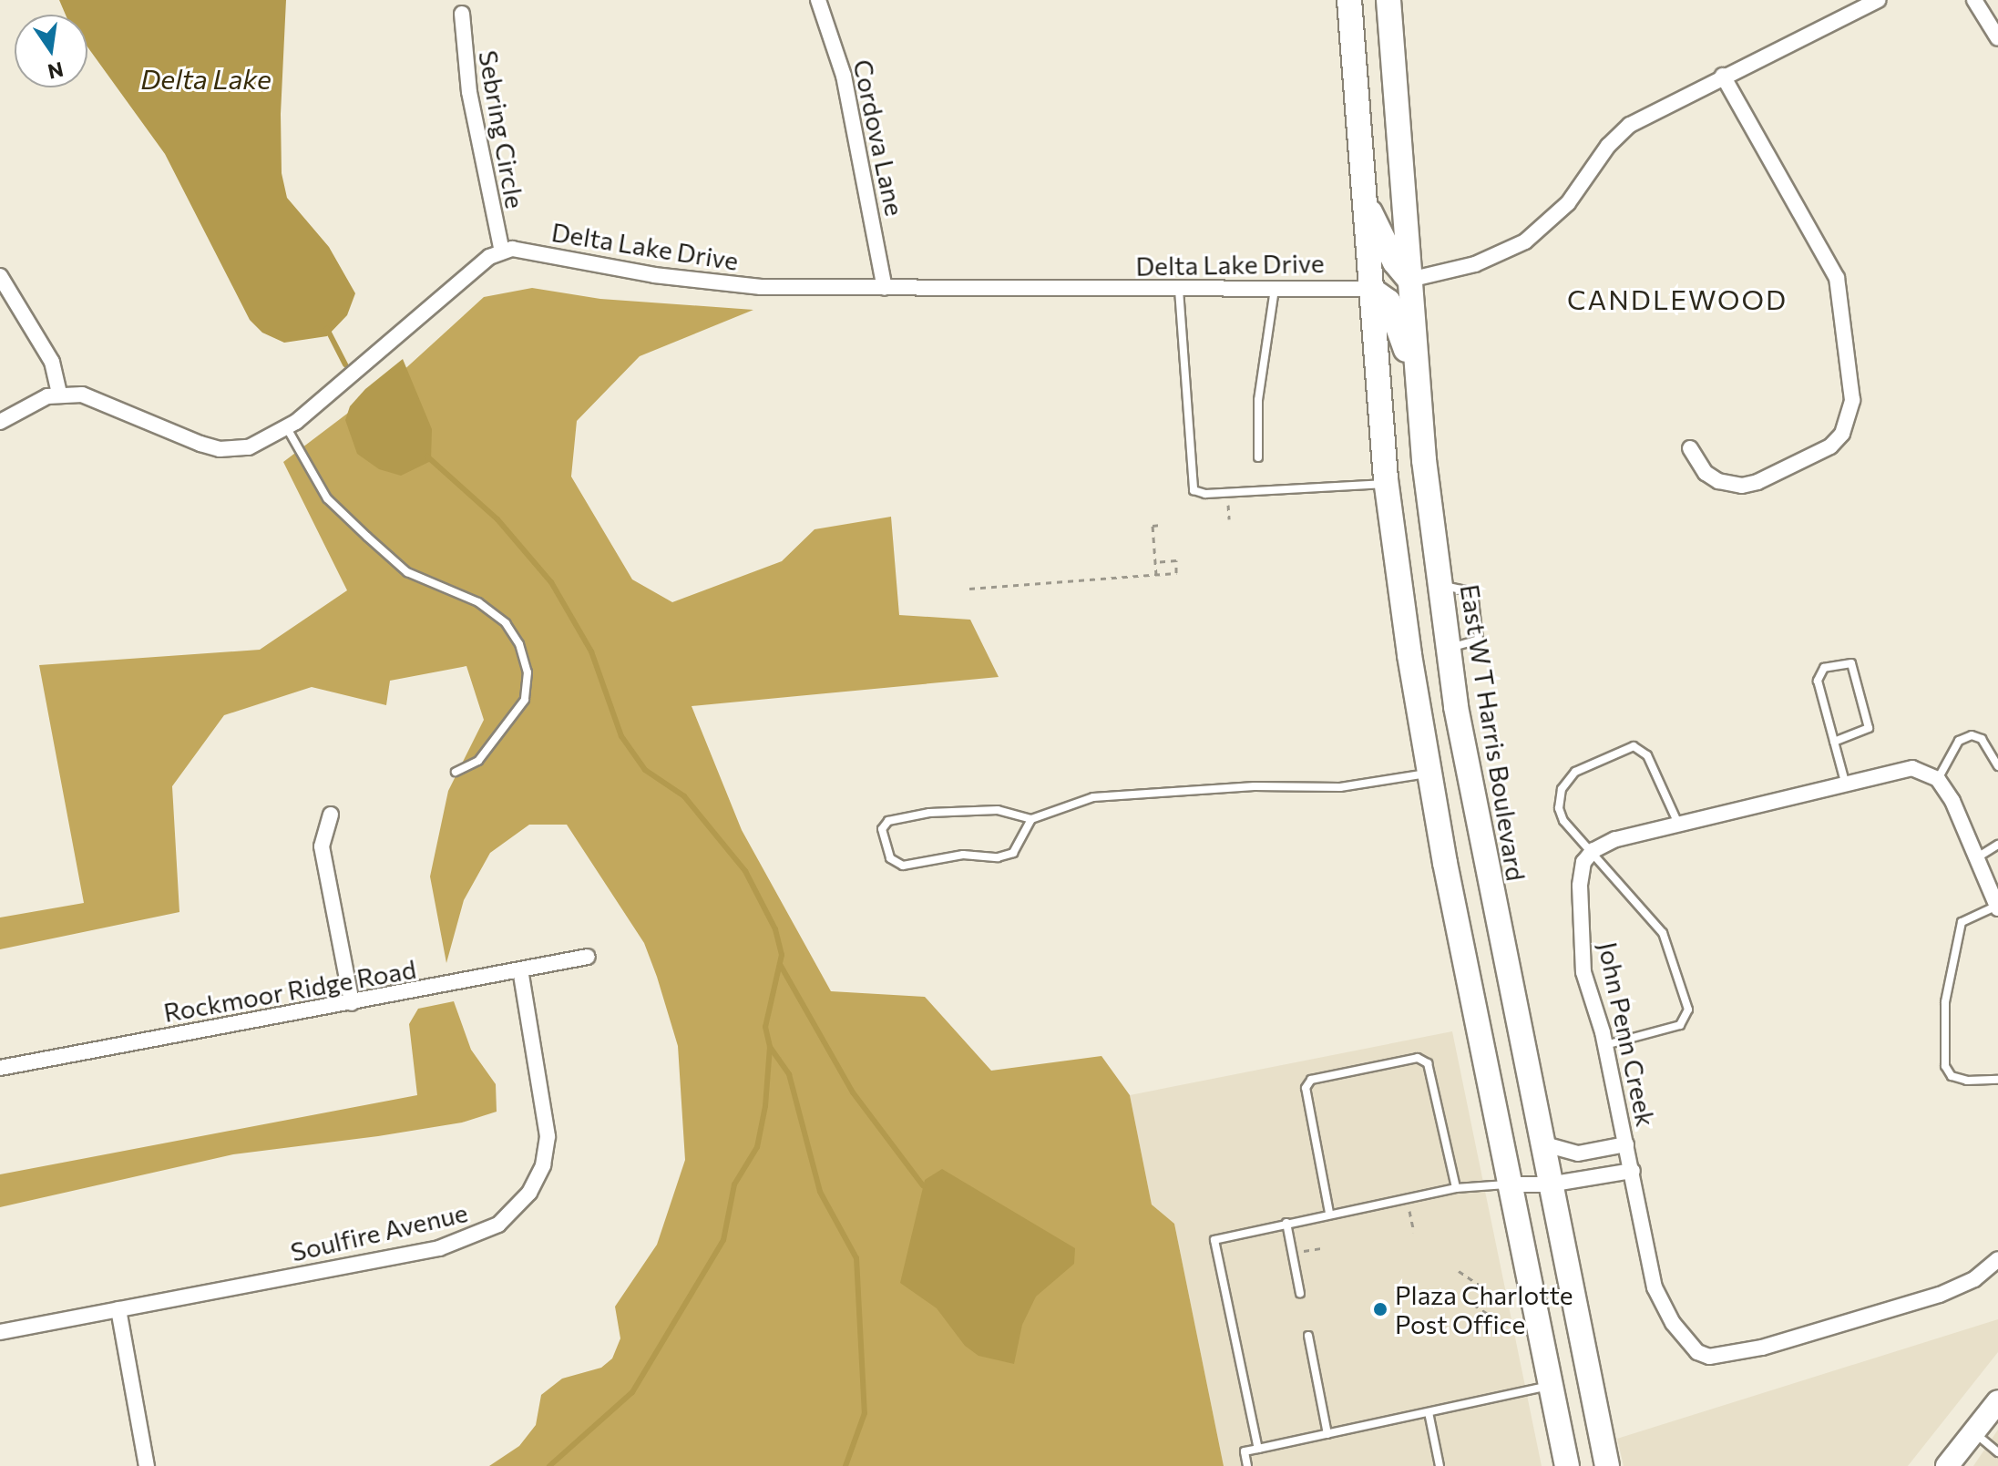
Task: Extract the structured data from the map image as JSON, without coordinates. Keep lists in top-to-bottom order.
{
  "streets": {
    "main road": ["East W T Harris Boulevard"],
    "street": [
      "Sebring Circle",
      "Cordova Lane",
      "Delta Lake Drive",
      "Rockmoor Ridge Road",
      "John Penn Creek",
      "Soulfire Avenue"
    ]
  },
  "crossings": [
    ["Sebring Circle", "Delta Lake Drive"],
    ["Cordova Lane", "Delta Lake Drive"],
    ["Rockmoor Ridge Road", "Soulfire Avenue"]
  ],
  "districts": ["CANDLEWOOD"],
  "water": ["Delta Lake"],
  "places": ["Plaza Charlotte Post Office"],
  "north": "bottom"
}
